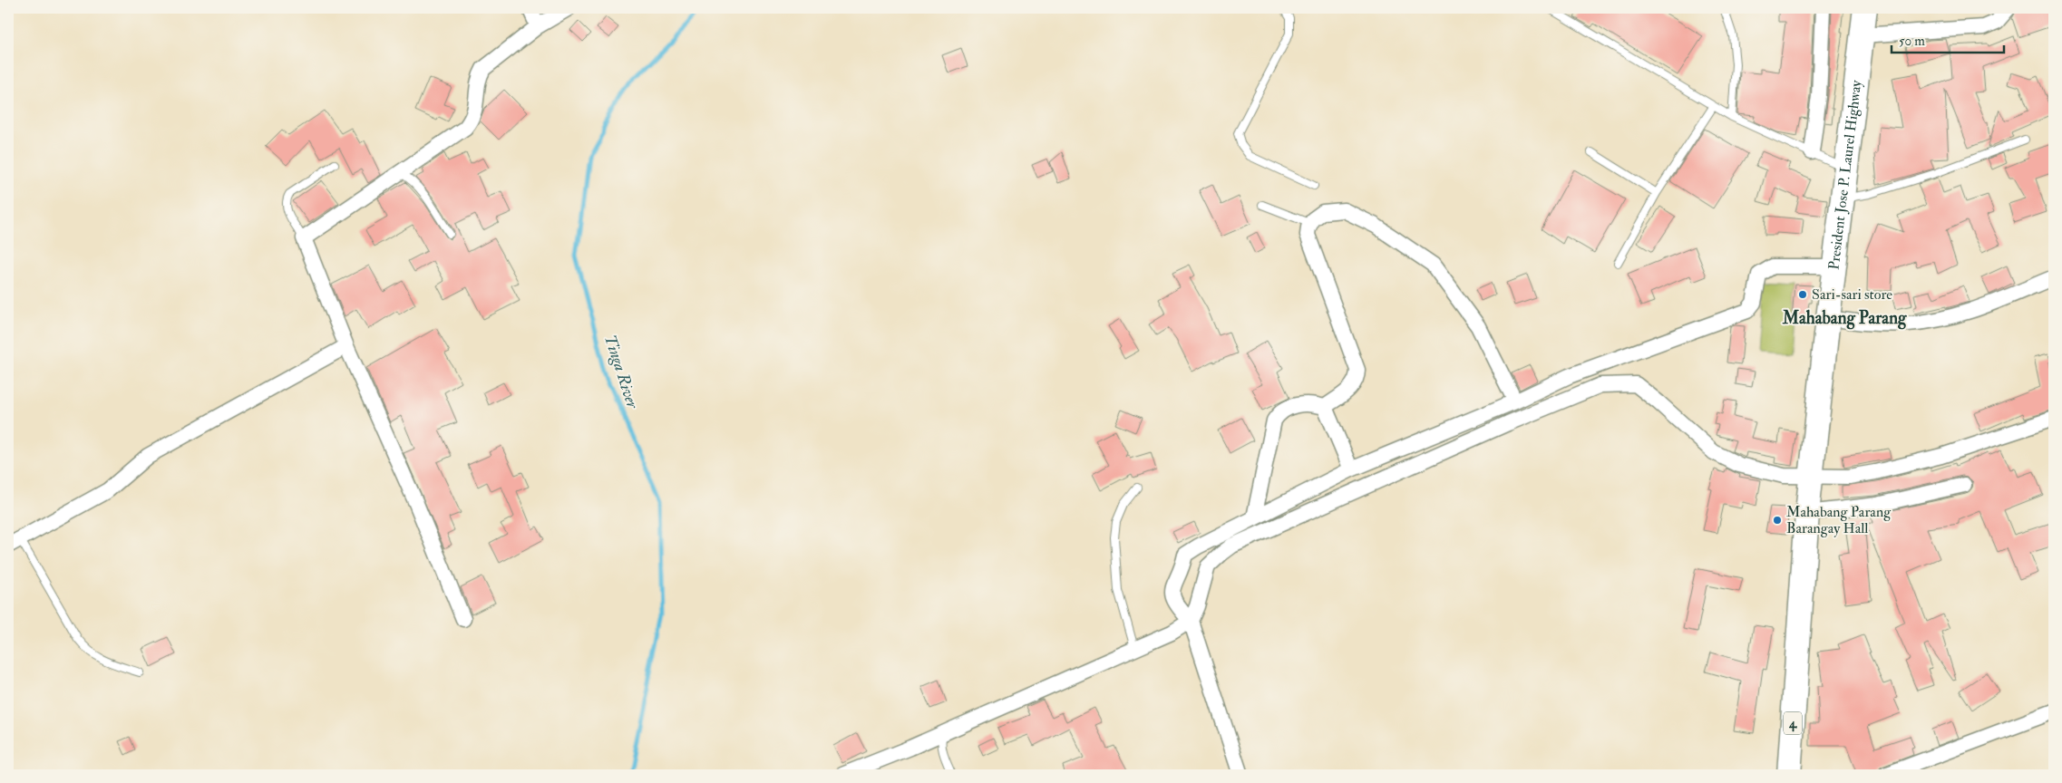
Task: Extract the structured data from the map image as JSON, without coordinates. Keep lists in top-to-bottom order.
{
  "streets": {
    "highway": ["President Jose P. Laurel Highway", "4"]
  },
  "districts": ["Mahabang Parang"],
  "water": ["Tinga River"],
  "places": ["Sari-sari store", "Mahabang Parang Barangay Hall"],
  "scale_bar": "50 m"
}
